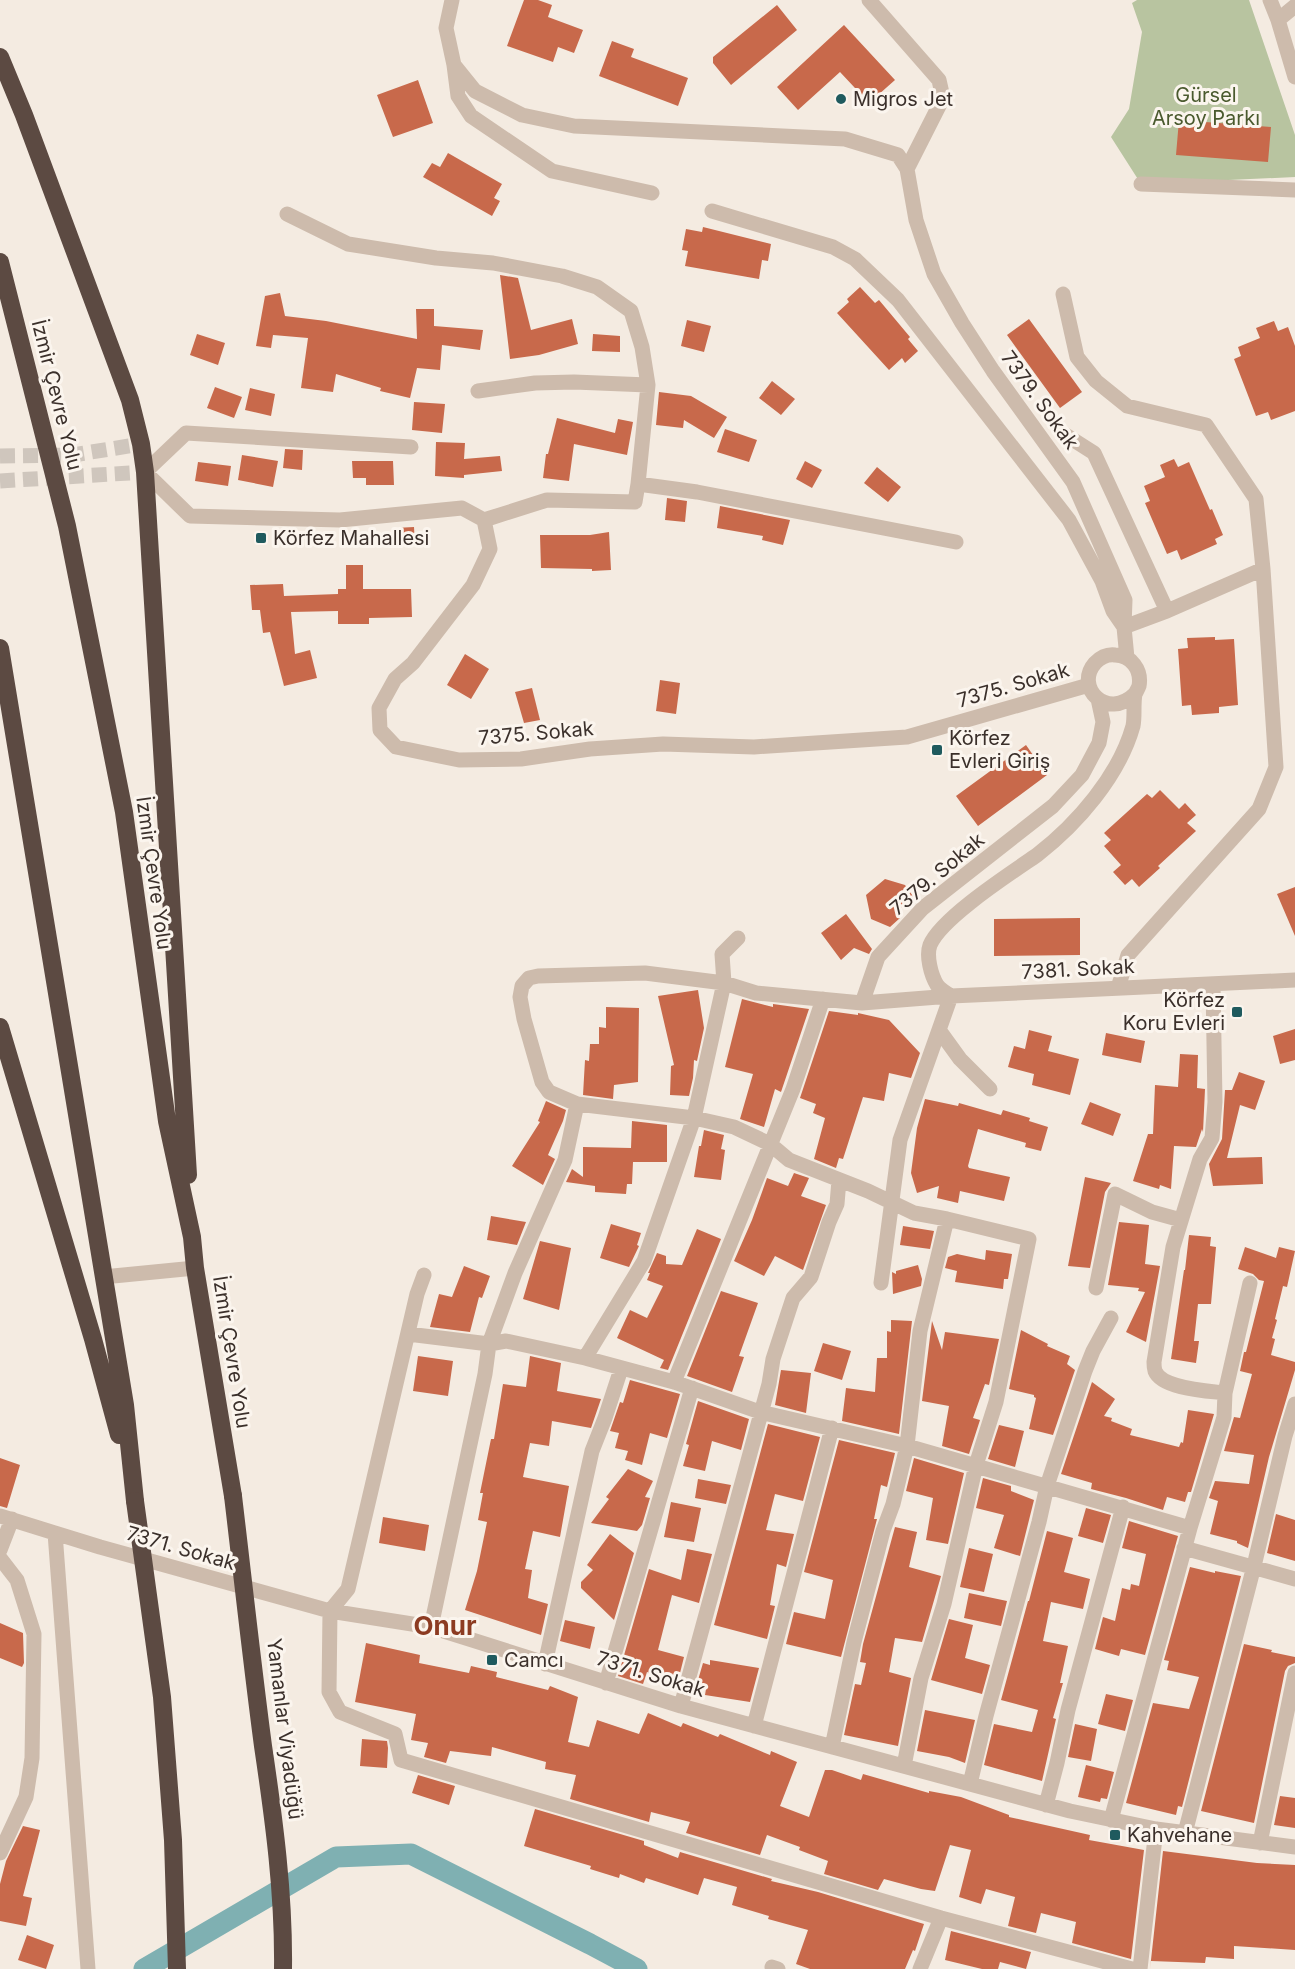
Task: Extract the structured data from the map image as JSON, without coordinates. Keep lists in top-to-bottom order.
{
  "streets": {
    "highway": ["İzmir Çevre Yolu", "Yamanlar Viyadüğü"],
    "street": [
      "7379. Sokak",
      "7375. Sokak",
      "7381. Sokak",
      "7371. Sokak"
    ]
  },
  "crossings": [
    ["İzmir Çevre Yolu", "Yamanlar Viyadüğü"],
    ["7379. Sokak", "7375. Sokak"],
    ["7379. Sokak", "7381. Sokak"]
  ],
  "districts": ["Onur"],
  "parks": ["Gürsel Arsoy Parkı"],
  "places": {
    "other": ["Migros Jet"],
    "transit": [
      "Körfez Mahallesi",
      "Körfez Evleri Giriş",
      "Körfez Koru Evleri",
      "Camcı",
      "Kahvehane"
    ]
  }
}
